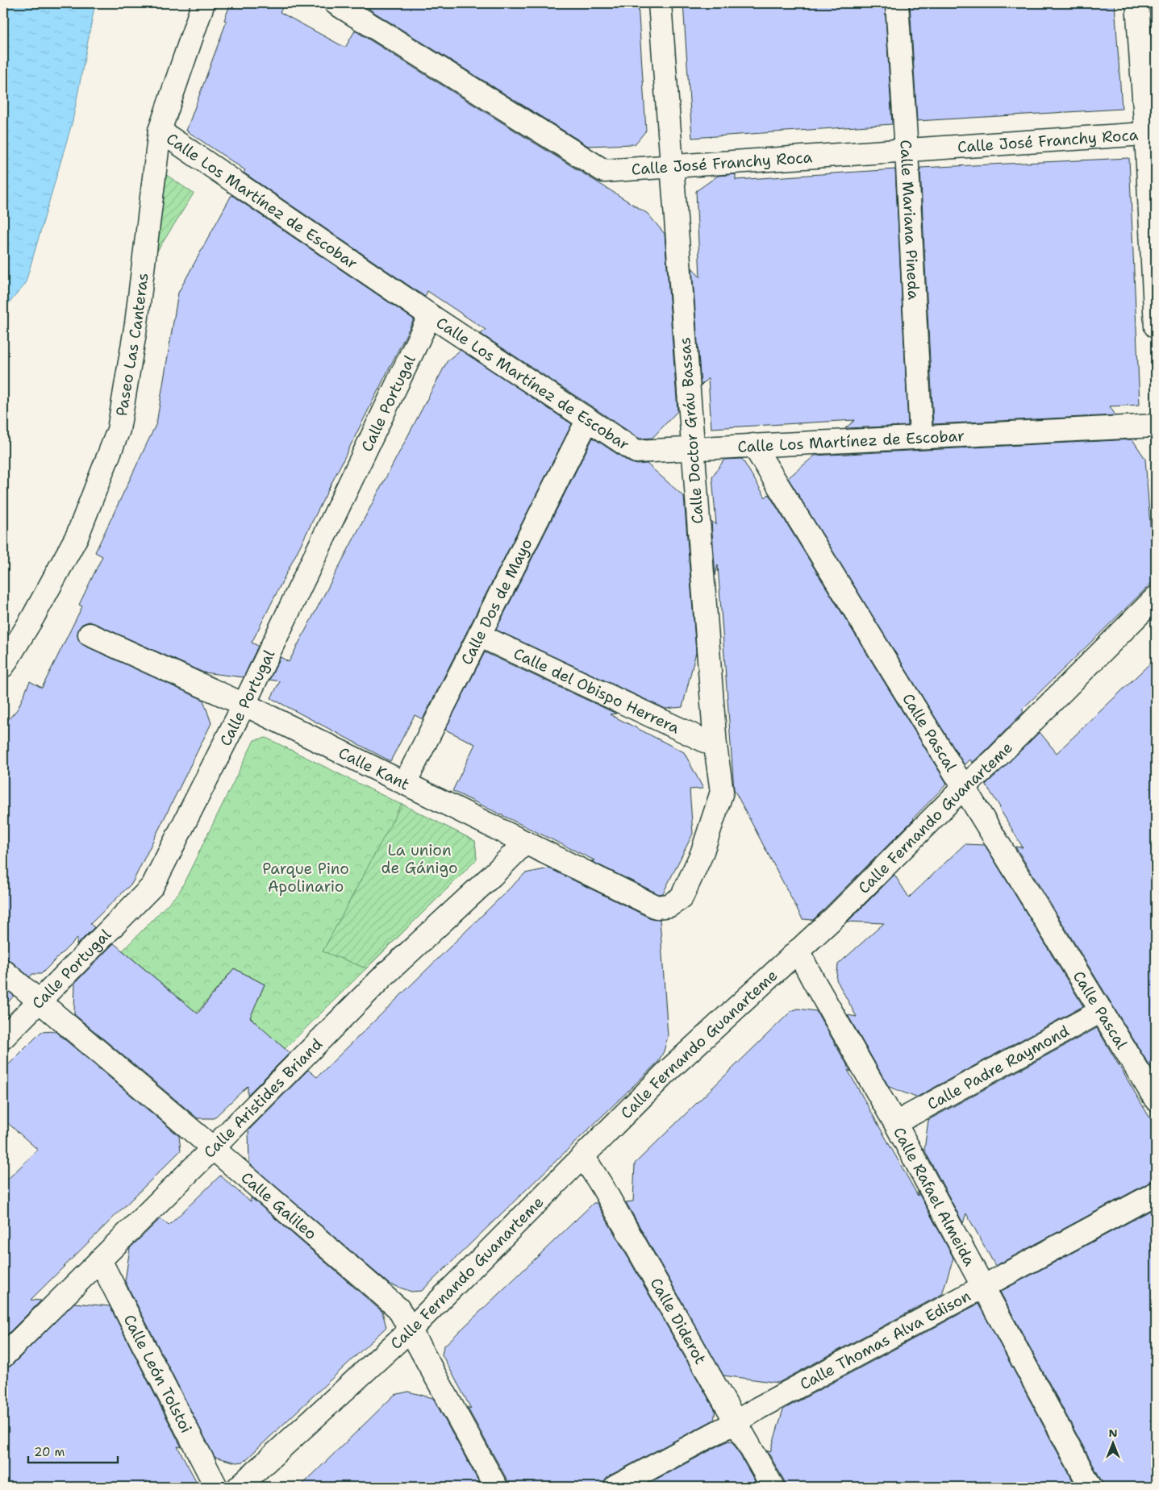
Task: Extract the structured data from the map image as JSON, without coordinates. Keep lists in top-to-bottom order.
{
  "streets": {
    "street": [
      "Calle José Franchy Roca",
      "Calle Los Martínez de Escobar",
      "Calle Mariana Pineda",
      "Paseo Las Canteras",
      "Calle Portugal",
      "Calle Doctor Gráu Bassas",
      "Calle Dos de Mayo",
      "Calle del Obispo Herrera",
      "Calle Pascal",
      "Calle Kant",
      "Calle Fernando Guanarteme",
      "Calle Padre Raymond",
      "Calle Aristides Briand",
      "Calle Rafael Almeida",
      "Calle Galileo",
      "Calle Diderot",
      "Calle Thomas Alva Edison",
      "Calle León Tolstoi"
    ]
  },
  "crossings": [
    ["Calle José Franchy Roca", "Calle Mariana Pineda"],
    ["Calle José Franchy Roca", "Calle Doctor Gráu Bassas"],
    ["Calle Los Martínez de Escobar", "Calle Mariana Pineda"],
    ["Calle Los Martínez de Escobar", "Paseo Las Canteras"],
    ["Calle Los Martínez de Escobar", "Calle Portugal"],
    ["Calle Los Martínez de Escobar", "Calle Doctor Gráu Bassas"],
    ["Calle Los Martínez de Escobar", "Calle Dos de Mayo"],
    ["Calle Los Martínez de Escobar", "Calle Pascal"],
    ["Calle Portugal", "Calle Kant"],
    ["Calle Portugal", "Calle Galileo"],
    ["Calle Doctor Gráu Bassas", "Calle del Obispo Herrera"],
    ["Calle Doctor Gráu Bassas", "Calle Kant"],
    ["Calle Dos de Mayo", "Calle del Obispo Herrera"],
    ["Calle Dos de Mayo", "Calle Kant"],
    ["Calle Pascal", "Calle Fernando Guanarteme"],
    ["Calle Pascal", "Calle Padre Raymond"],
    ["Calle Kant", "Calle Aristides Briand"],
    ["Calle Fernando Guanarteme", "Calle Rafael Almeida"],
    ["Calle Fernando Guanarteme", "Calle Galileo"],
    ["Calle Fernando Guanarteme", "Calle Diderot"],
    ["Calle Padre Raymond", "Calle Rafael Almeida"],
    ["Calle Aristides Briand", "Calle Galileo"],
    ["Calle Aristides Briand", "Calle León Tolstoi"],
    ["Calle Rafael Almeida", "Calle Thomas Alva Edison"],
    ["Calle Diderot", "Calle Thomas Alva Edison"]
  ],
  "parks": ["La union de Gánigo", "Parque Pino Apolinario"],
  "scale_bar": "20 m",
  "north": "top"
}
